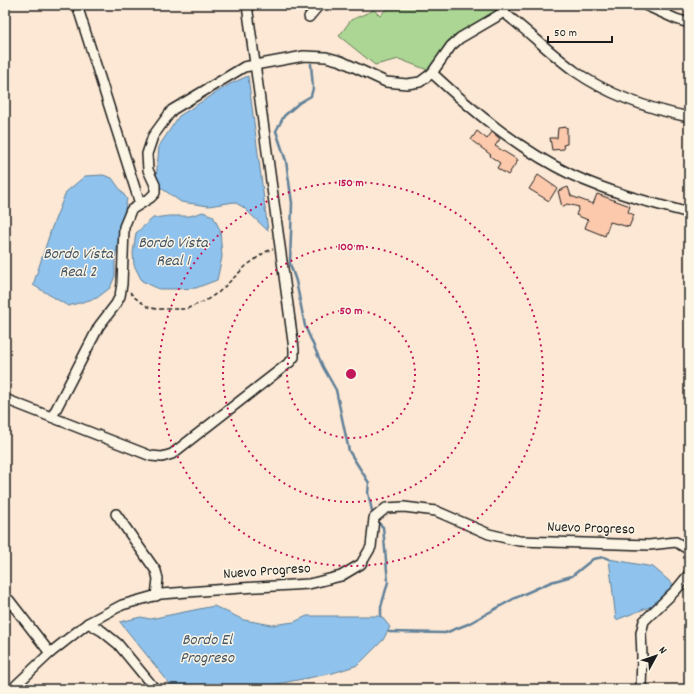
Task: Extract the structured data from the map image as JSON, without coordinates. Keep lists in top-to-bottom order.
{
  "streets": {
    "street": ["Nuevo Progreso"]
  },
  "water": ["Bordo Vista Real 1", "Bordo Vista Real 2", "Bordo El Progreso"],
  "scale_bar": "50 m",
  "north": "top right",
  "rings": ["150 m", "100 m", "50 m"]
}
